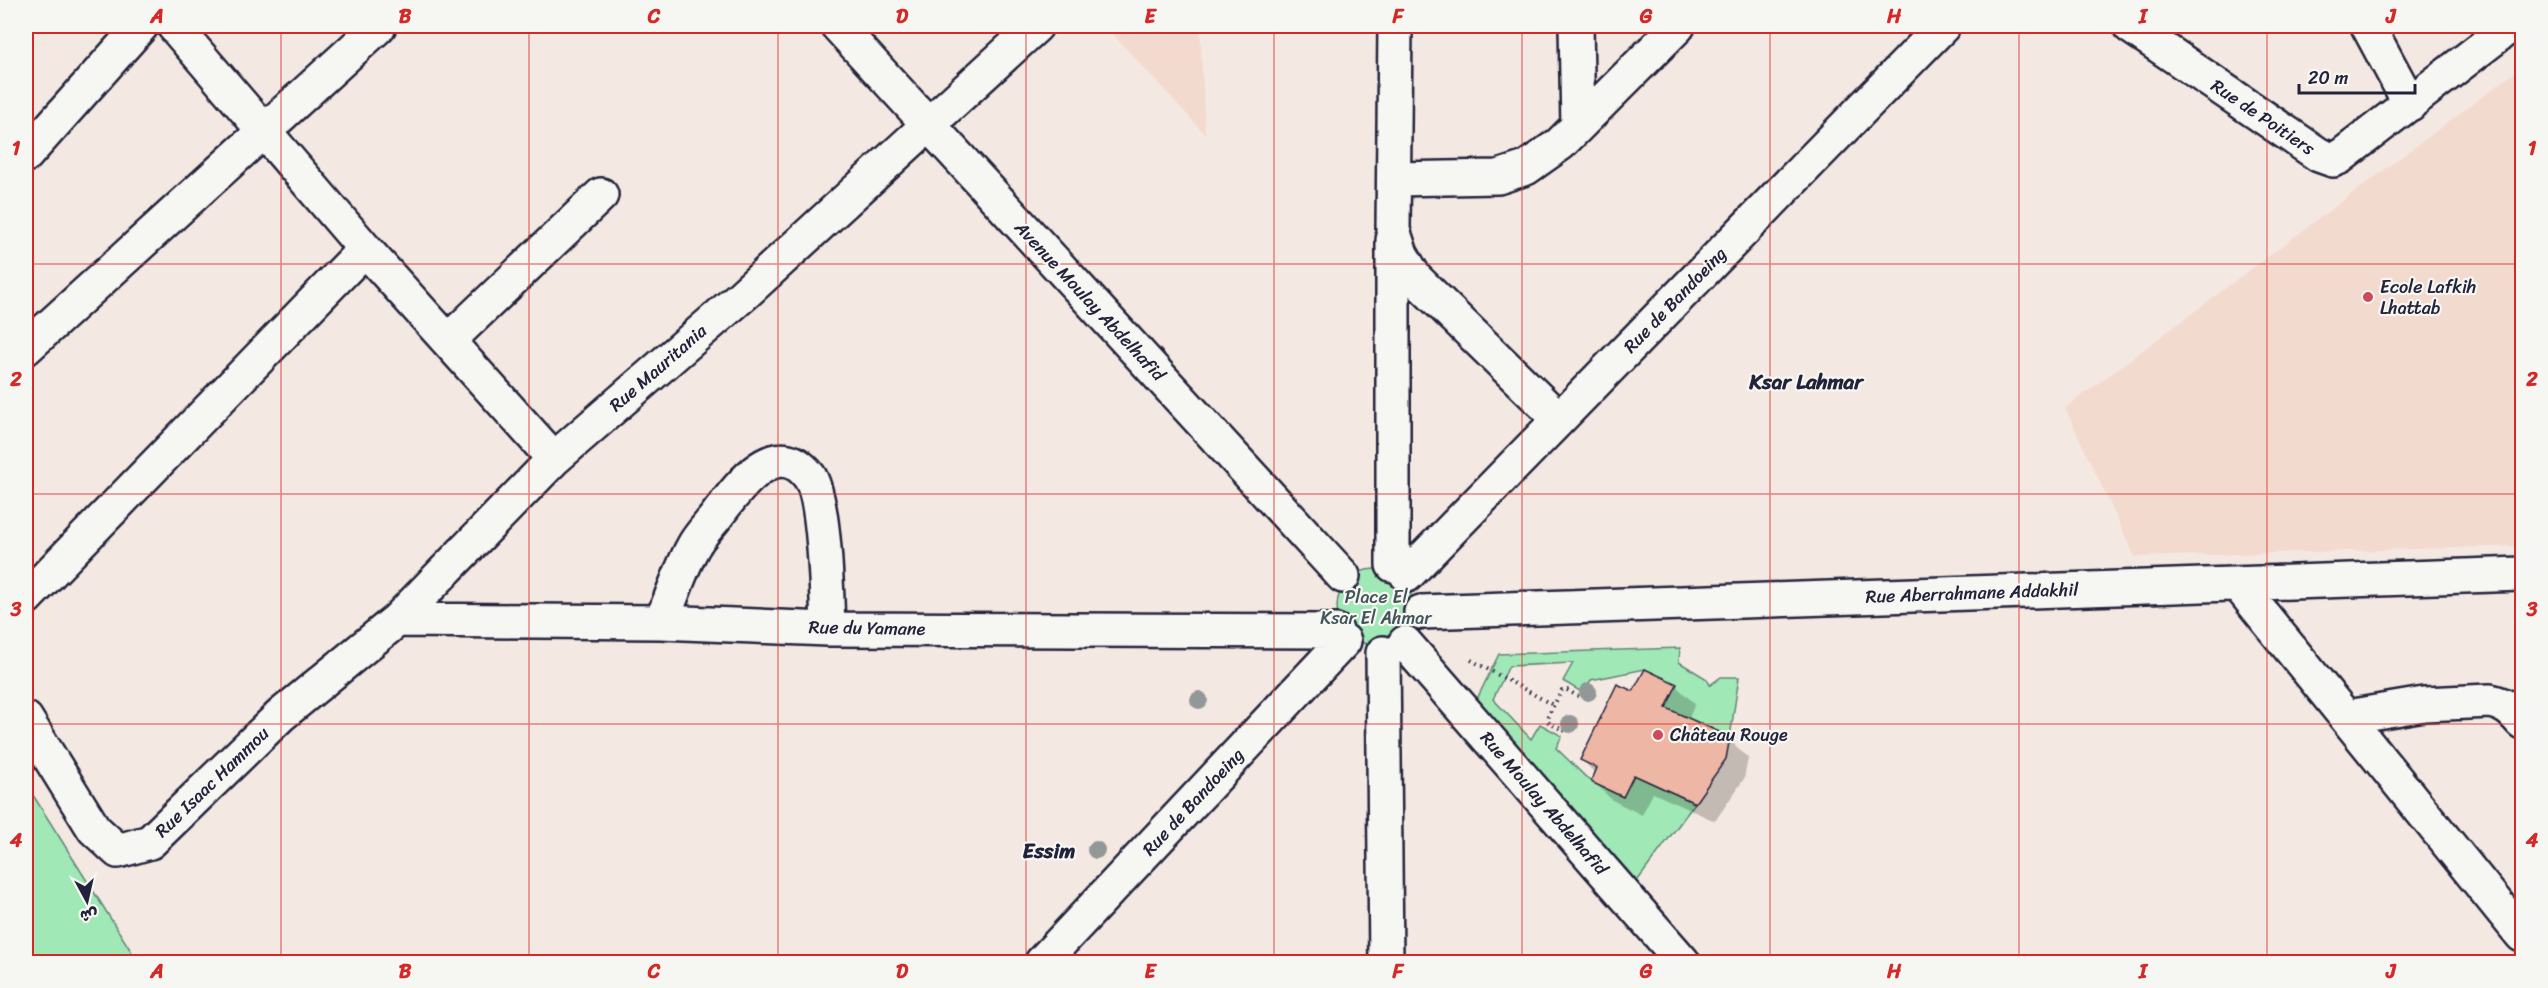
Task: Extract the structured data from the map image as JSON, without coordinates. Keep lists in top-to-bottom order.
{
  "streets": {
    "street": [
      "Rue de Poitiers",
      "Rue de Bandoeing",
      "Avenue Moulay Abdelhafid",
      "Rue Mauritania",
      "Rue Aberrahmane Addakhil",
      "Rue du Yamane",
      "Rue Isaac Hammou",
      "Rue Moulay Abdelhafid"
    ]
  },
  "crossings": [
    ["Rue de Bandoeing", "Avenue Moulay Abdelhafid"],
    ["Rue de Bandoeing", "Rue Aberrahmane Addakhil"],
    ["Rue de Bandoeing", "Rue du Yamane"],
    ["Rue de Bandoeing", "Rue Moulay Abdelhafid"],
    ["Avenue Moulay Abdelhafid", "Rue Mauritania"],
    ["Avenue Moulay Abdelhafid", "Rue Aberrahmane Addakhil"],
    ["Avenue Moulay Abdelhafid", "Rue du Yamane"],
    ["Avenue Moulay Abdelhafid", "Rue Moulay Abdelhafid"],
    ["Rue Mauritania", "Rue du Yamane"],
    ["Rue Mauritania", "Rue Isaac Hammou"],
    ["Rue Aberrahmane Addakhil", "Rue du Yamane"],
    ["Rue Aberrahmane Addakhil", "Rue Moulay Abdelhafid"],
    ["Rue du Yamane", "Rue Isaac Hammou"],
    ["Rue du Yamane", "Rue Moulay Abdelhafid"]
  ],
  "districts": ["Ksar Lahmar", "Essim"],
  "parks": ["Place El Ksar El Ahmar"],
  "places": ["Ecole Lafkih Lhattab", "Château Rouge"],
  "scale_bar": "20 m",
  "north": "bottom",
  "grid": {
    "columns": [
      "A",
      "B",
      "C",
      "D",
      "E",
      "F",
      "G",
      "H",
      "I",
      "J"
    ],
    "rows": [
      "1",
      "2",
      "3",
      "4"
    ]
  }
}
